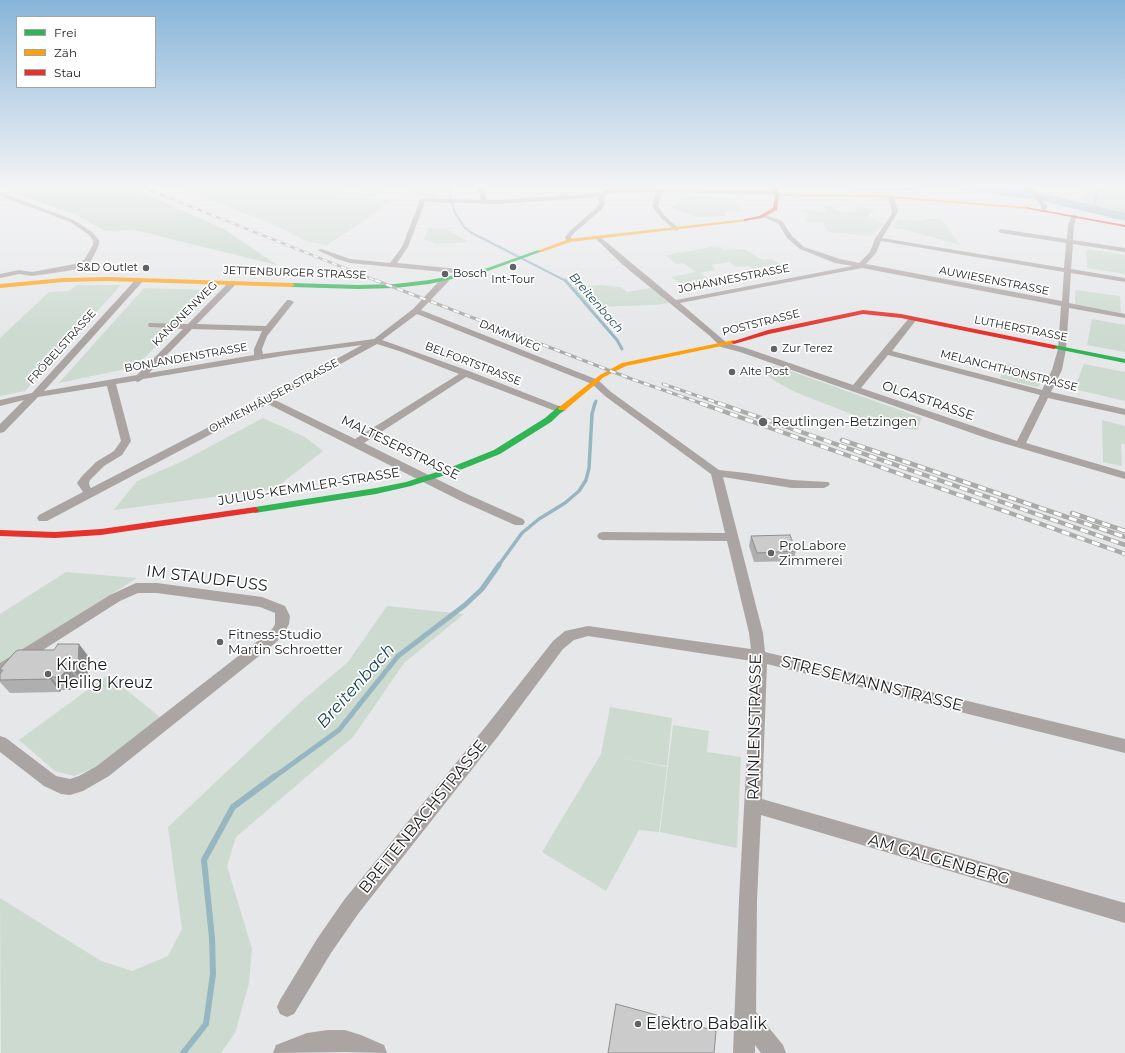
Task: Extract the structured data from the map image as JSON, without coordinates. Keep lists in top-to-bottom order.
{
  "streets": {
    "street": [
      "JETTENBURGER STRASSE",
      "JOHANNESSTRASSE",
      "AUWIESENSTRASSE",
      "KANONENWEG",
      "POSTSTRASSE",
      "LUTHERSTRASSE",
      "DAMMWEG",
      "FRÖBELSTRASSE",
      "BONLANDENSTRASSE",
      "BELFORTSTRASSE",
      "MELANCHTHONSTRASSE",
      "OHMENHÄUSER STRASSE",
      "OLGASTRASSE",
      "MALTESERSTRASSE",
      "JULIUS-KEMMLER-STRASSE",
      "IM STAUDFUSS",
      "STRESEMANNSTRASSE",
      "RAINLENSTRASSE",
      "BREITENBACHSTRASSE",
      "AM GALGENBERG"
    ]
  },
  "crossings": [
    ["JETTENBURGER STRASSE", "KANONENWEG"],
    ["JETTENBURGER STRASSE", "FRÖBELSTRASSE"],
    ["JETTENBURGER STRASSE", "OHMENHÄUSER STRASSE"],
    ["JOHANNESSTRASSE", "AUWIESENSTRASSE"],
    ["KANONENWEG", "BONLANDENSTRASSE"],
    ["POSTSTRASSE", "LUTHERSTRASSE"],
    ["POSTSTRASSE", "DAMMWEG"],
    ["POSTSTRASSE", "OLGASTRASSE"],
    ["POSTSTRASSE", "JULIUS-KEMMLER-STRASSE"],
    ["DAMMWEG", "OHMENHÄUSER STRASSE"],
    ["DAMMWEG", "JULIUS-KEMMLER-STRASSE"],
    ["FRÖBELSTRASSE", "BONLANDENSTRASSE"],
    ["BONLANDENSTRASSE", "BELFORTSTRASSE"],
    ["BONLANDENSTRASSE", "OHMENHÄUSER STRASSE"],
    ["BELFORTSTRASSE", "OHMENHÄUSER STRASSE"],
    ["BELFORTSTRASSE", "JULIUS-KEMMLER-STRASSE"],
    ["OHMENHÄUSER STRASSE", "MALTESERSTRASSE"],
    ["MALTESERSTRASSE", "JULIUS-KEMMLER-STRASSE"],
    ["STRESEMANNSTRASSE", "RAINLENSTRASSE"],
    ["STRESEMANNSTRASSE", "BREITENBACHSTRASSE"],
    ["RAINLENSTRASSE", "AM GALGENBERG"]
  ],
  "water": ["Breitenbach"],
  "places": [
    "Int-Tour",
    "S&D Outlet",
    "Bosch",
    "Zur Terez",
    "Alte Post",
    "Reutlingen-Betzingen",
    "ProLabore Zimmerei",
    "Fitness-Studio Martin Schroetter",
    "Kirche Heilig Kreuz",
    "Elektro Babalik"
  ],
  "legend": ["Frei", "Zäh", "Stau"]
}
